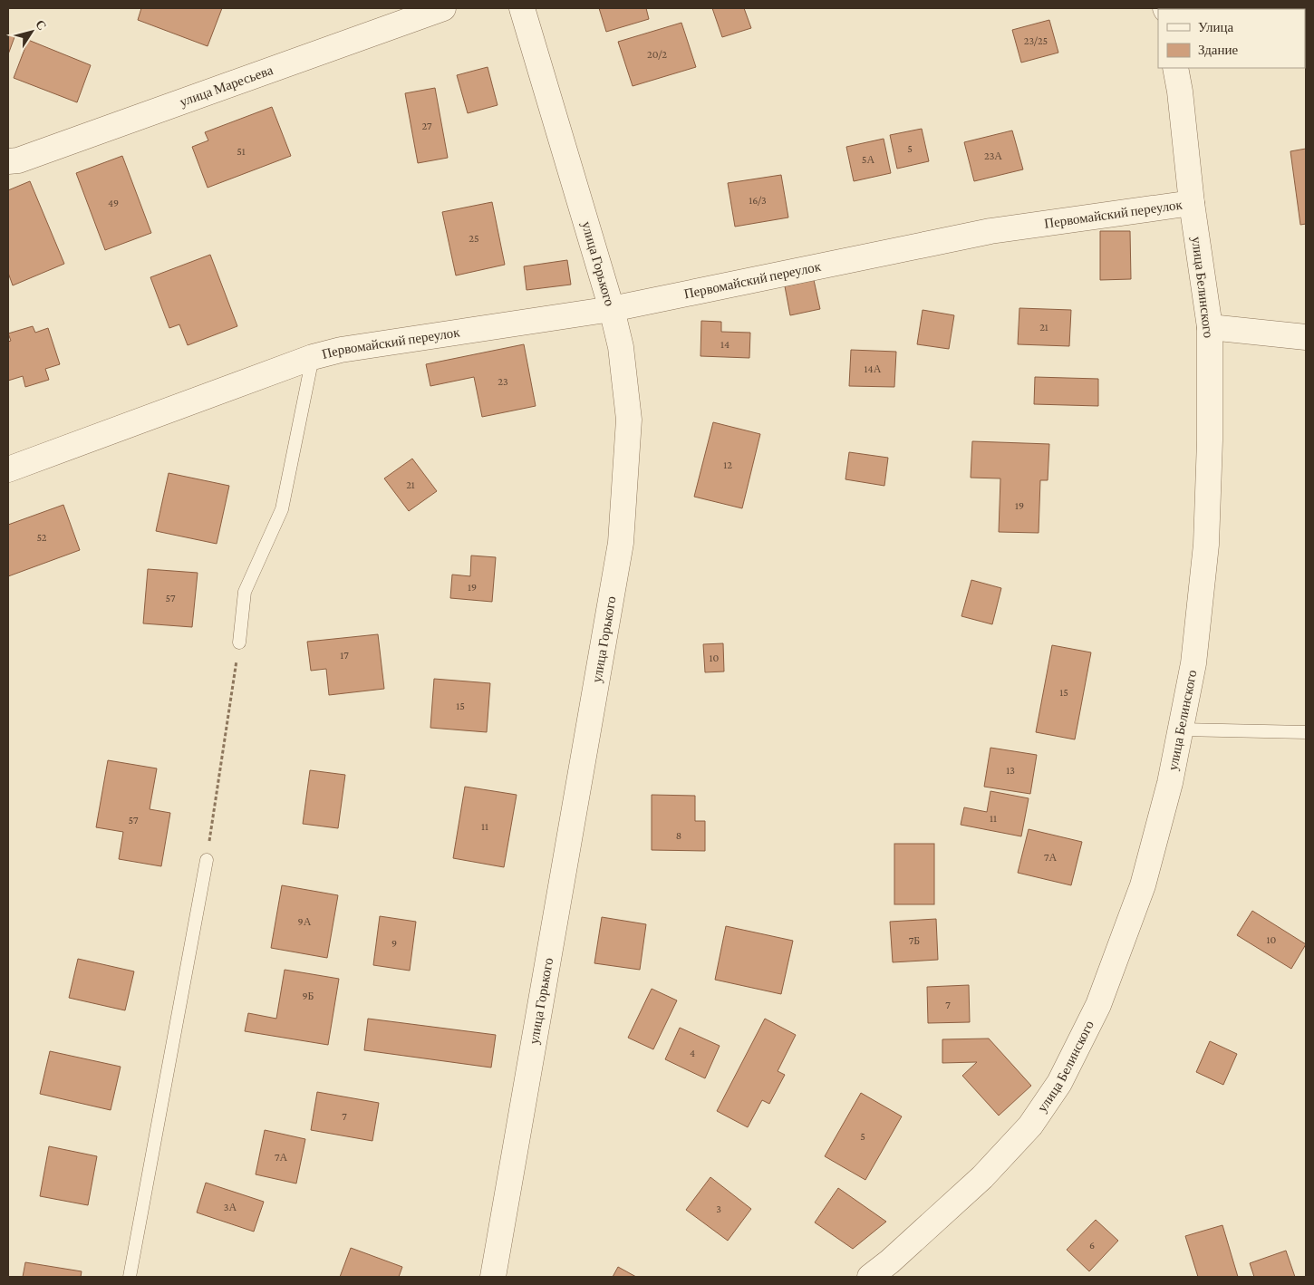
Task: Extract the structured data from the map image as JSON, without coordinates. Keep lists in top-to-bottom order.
{
  "streets": {
    "street": [
      "улица Маресьева",
      "Первомайский переулок",
      "улица Горького",
      "улица Белинского"
    ]
  },
  "crossings": [
    ["Первомайский переулок", "улица Горького"],
    ["Первомайский переулок", "улица Белинского"]
  ],
  "house_numbers": [
    "23/25",
    "20/2",
    "27",
    "5",
    "51",
    "23А",
    "5А",
    "16/3",
    "49",
    "25",
    "21",
    "14",
    "14А",
    "23",
    "12",
    "21",
    "19",
    "52",
    "19",
    "57",
    "17",
    "10",
    "15",
    "15",
    "13",
    "11",
    "57",
    "11",
    "8",
    "7А",
    "9А",
    "10",
    "7Б",
    "9",
    "9Б",
    "7",
    "4",
    "7",
    "5",
    "7А",
    "3А",
    "3",
    "6"
  ],
  "legend": ["Улица", "Здание"],
  "north": "top right"
}
